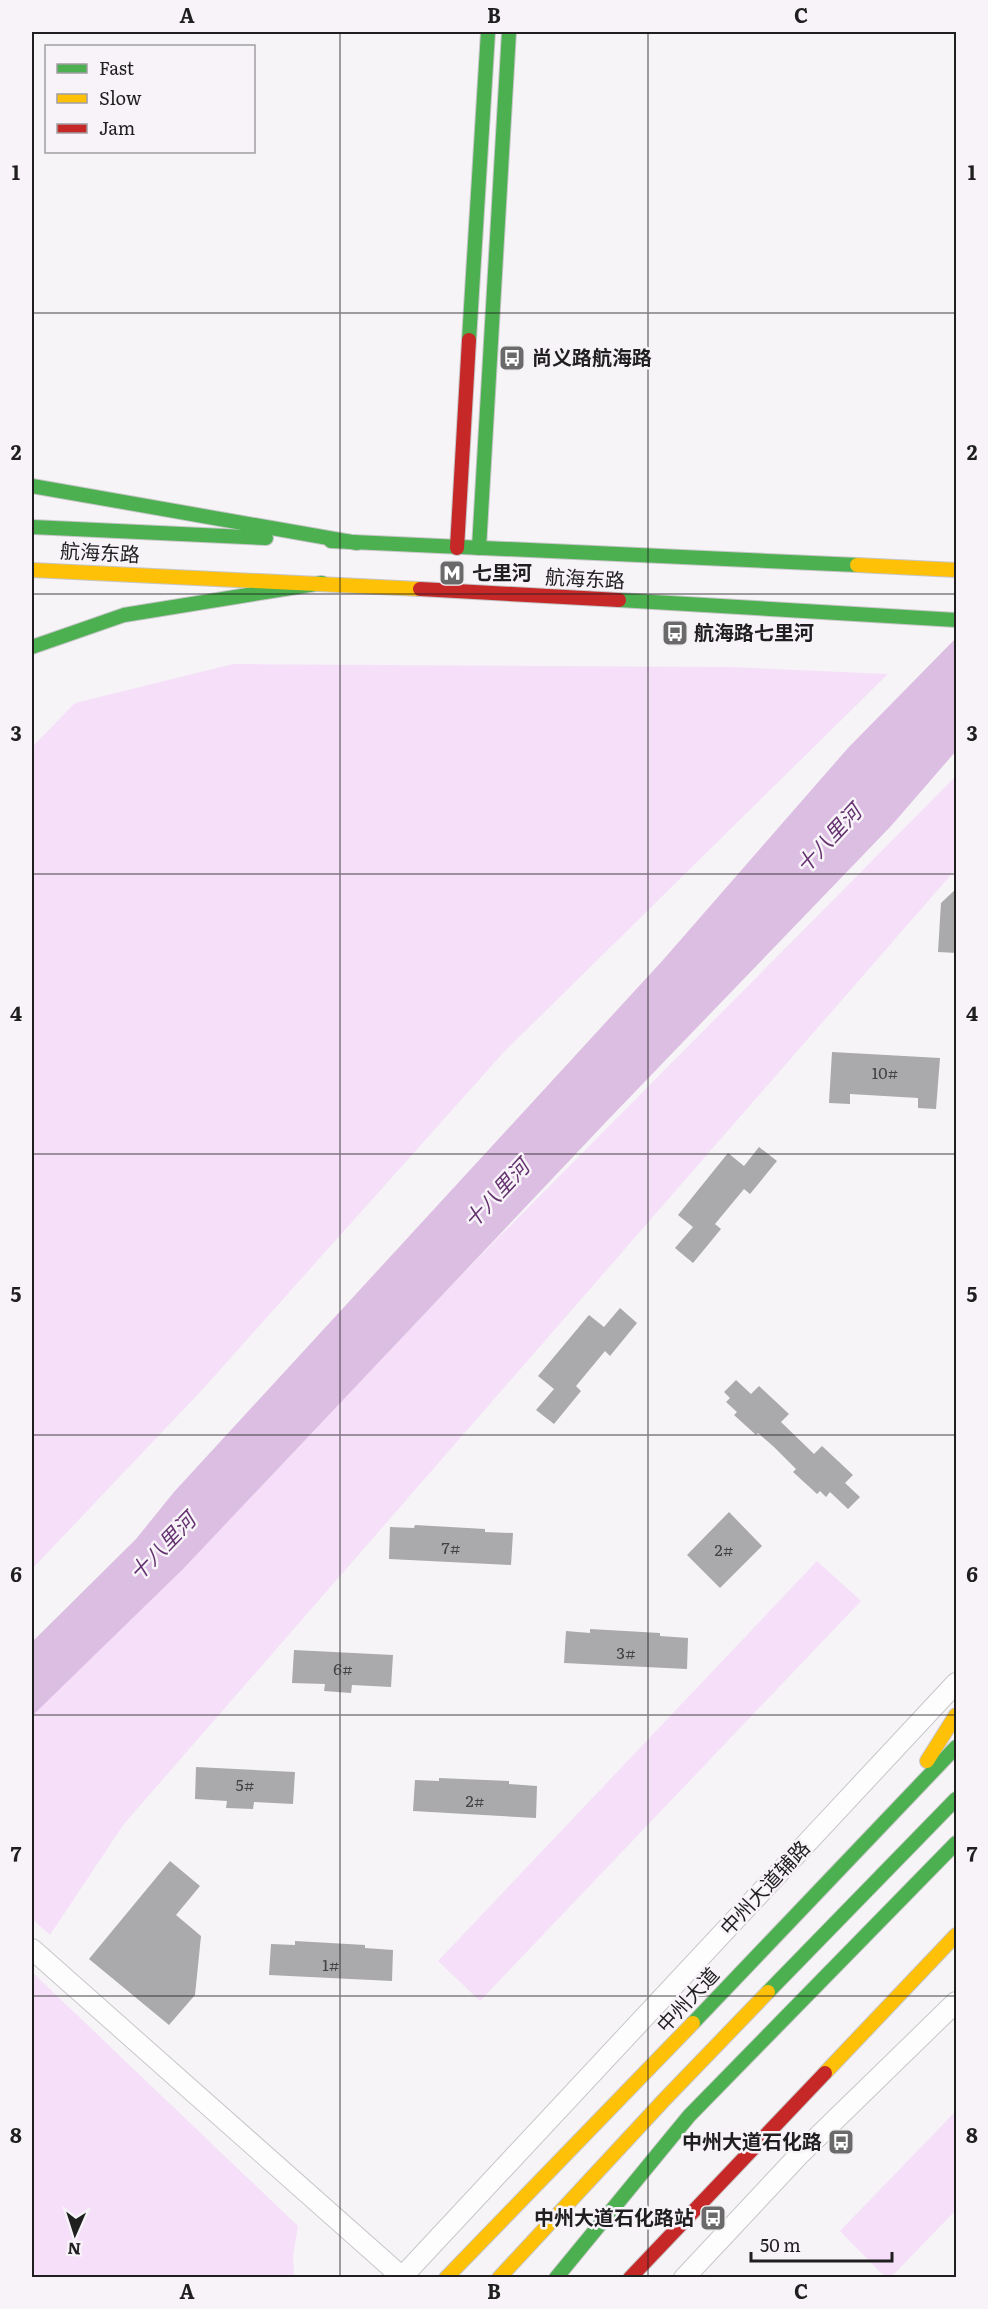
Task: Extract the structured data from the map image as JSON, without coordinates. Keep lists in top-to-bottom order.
{
  "streets": {
    "main road": ["航海东路", "中州大道"],
    "street": ["中州大道辅路"]
  },
  "water": ["十八里河"],
  "places": {
    "bus stop": [
      "尚义路航海路",
      "航海路七里河",
      "中州大道石化路",
      "中州大道石化路站"
    ],
    "metro station": ["七里河"]
  },
  "house_numbers": [
    "10#",
    "7#",
    "2#",
    "3#",
    "6#",
    "5#",
    "2#",
    "1#"
  ],
  "legend": ["Fast", "Slow", "Jam"],
  "scale_bar": "50 m",
  "north": "bottom",
  "grid": {
    "columns": ["A", "B", "C"],
    "rows": [
      "1",
      "2",
      "3",
      "4",
      "5",
      "6",
      "7",
      "8"
    ]
  }
}
